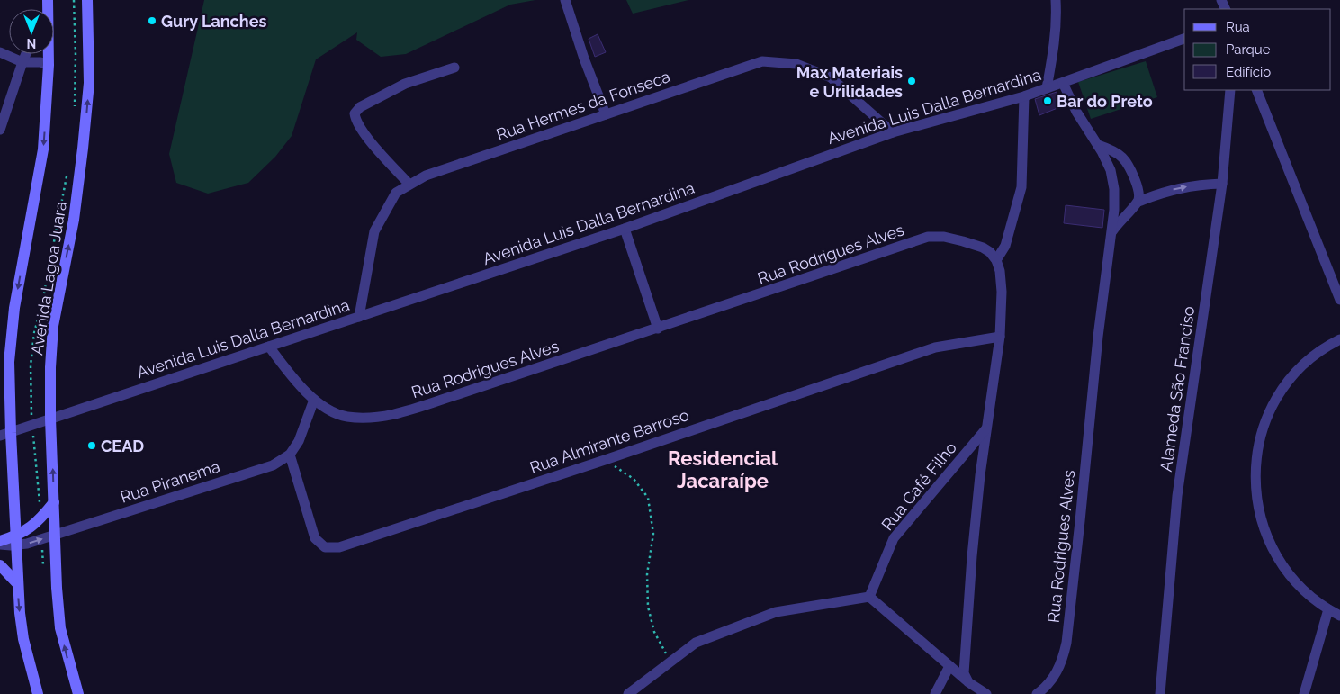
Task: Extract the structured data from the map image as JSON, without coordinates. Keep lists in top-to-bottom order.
{
  "streets": {
    "main road": ["Avenida Lagoa Juara"],
    "street": [
      "Rua Hermes da Fonseca",
      "Avenida Luis Dalla Bernardina",
      "Rua Rodrigues Alves",
      "Alameda São Franciso",
      "Rua Almirante Barroso",
      "Rua Piranema",
      "Rua Café Filho"
    ]
  },
  "crossings": [
    ["Rua Hermes da Fonseca", "Avenida Luis Dalla Bernardina"],
    ["Avenida Luis Dalla Bernardina", "Rua Rodrigues Alves"],
    ["Avenida Luis Dalla Bernardina", "Avenida Lagoa Juara"],
    ["Rua Rodrigues Alves", "Rua Piranema"],
    ["Avenida Lagoa Juara", "Rua Piranema"],
    ["Rua Almirante Barroso", "Rua Piranema"]
  ],
  "districts": ["Residencial Jacaraípe"],
  "places": [
    "Gury Lanches",
    "Max Materiais e Urilidades",
    "Bar do Preto",
    "CEAD"
  ],
  "legend": ["Rua", "Parque", "Edifício"],
  "north": "bottom"
}
